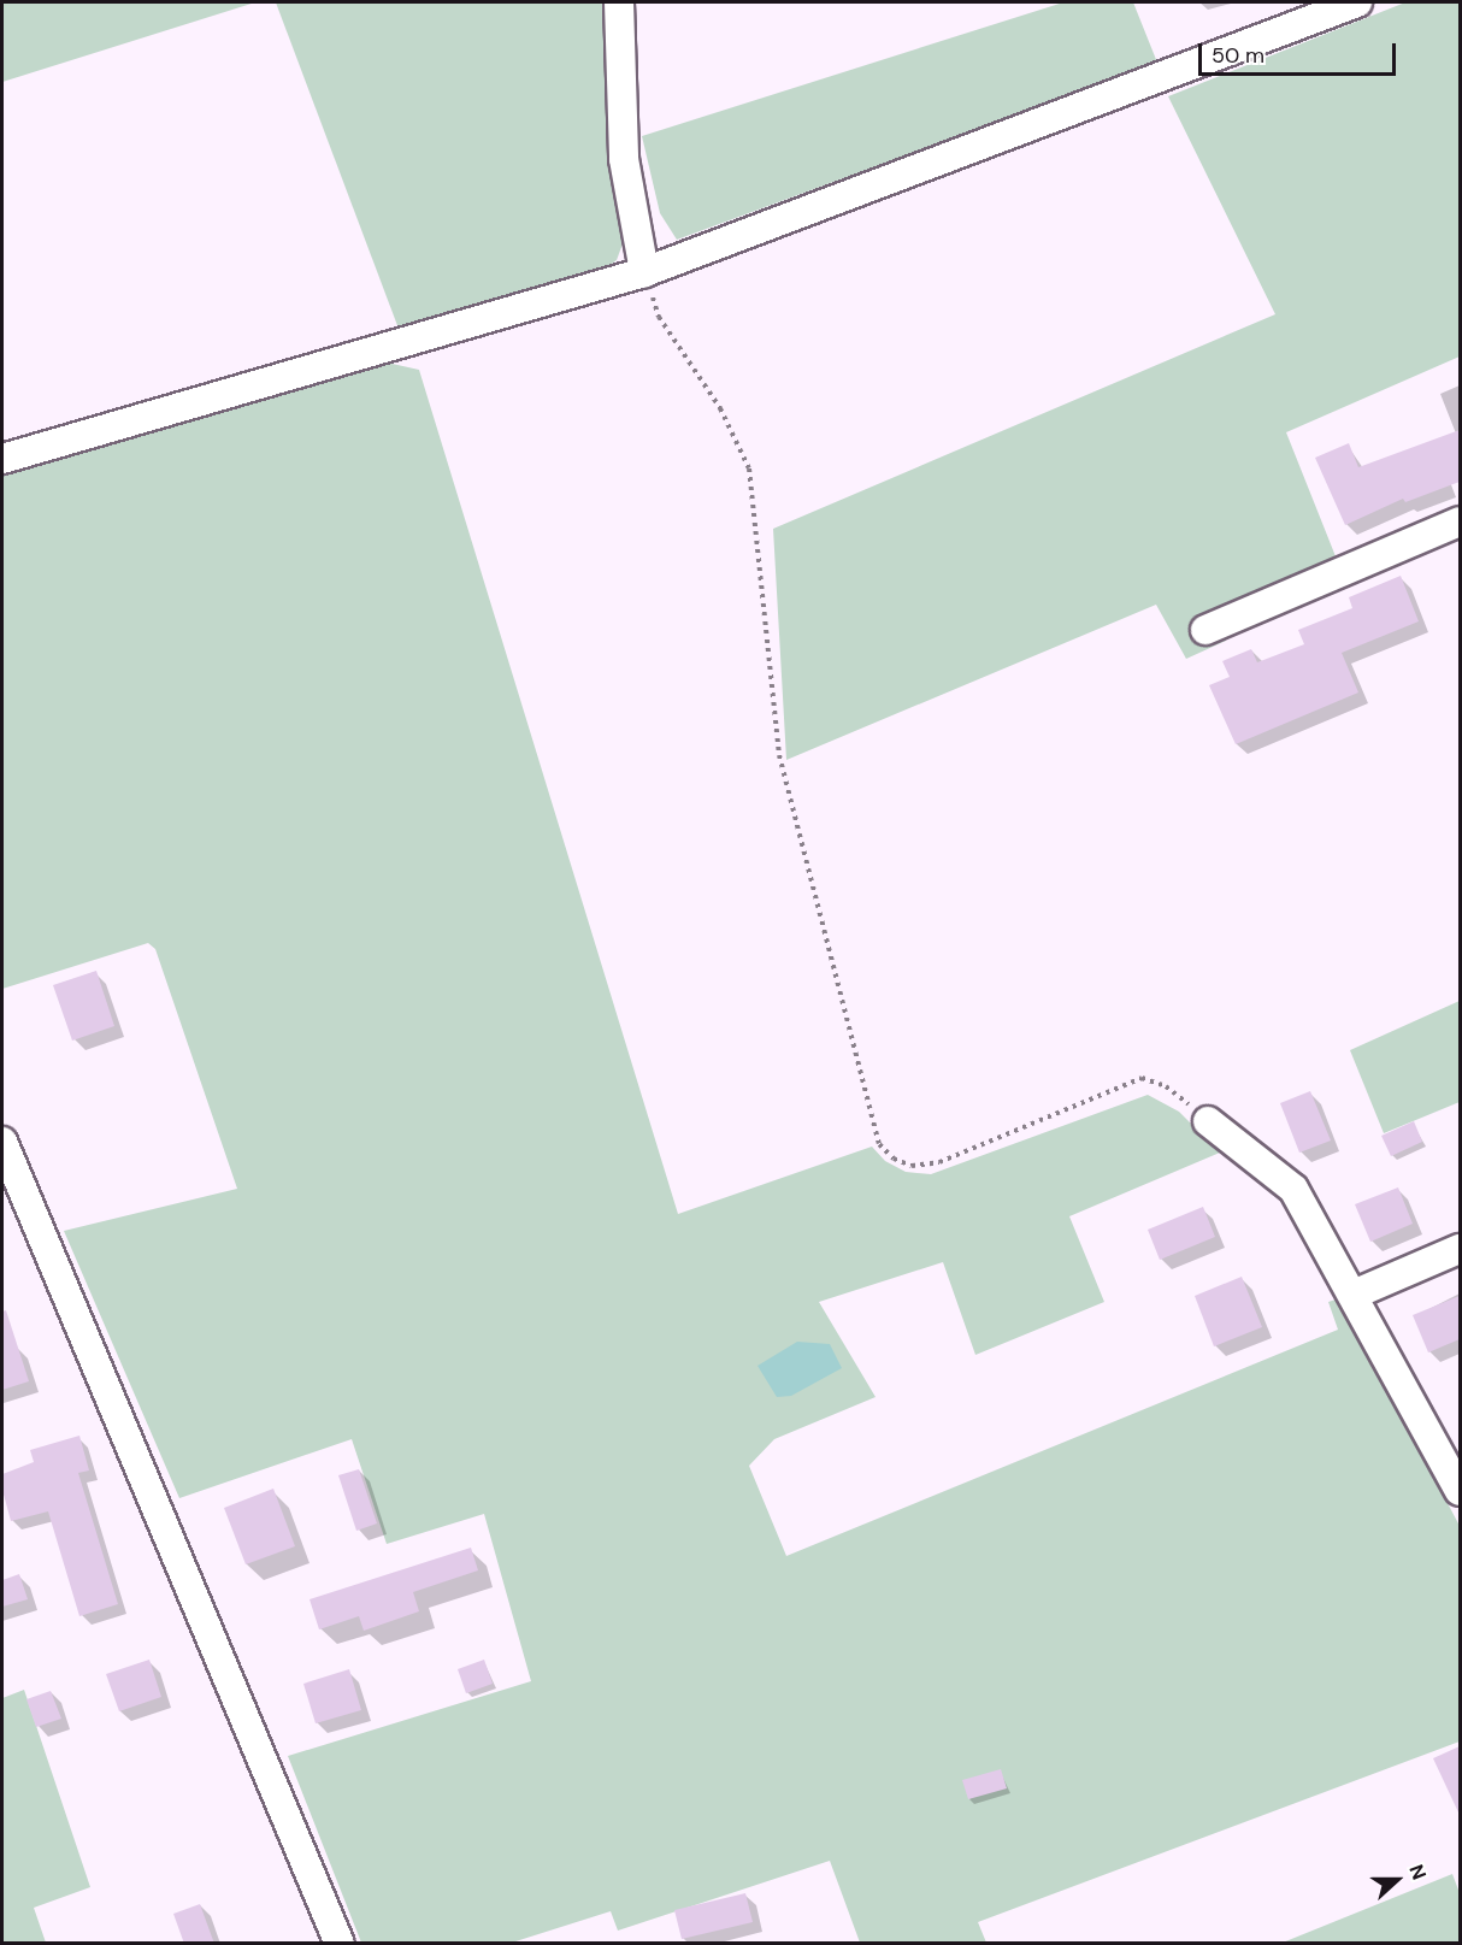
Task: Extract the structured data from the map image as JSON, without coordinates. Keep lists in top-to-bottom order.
{
  "scale_bar": "50 m",
  "north": "right"
}
